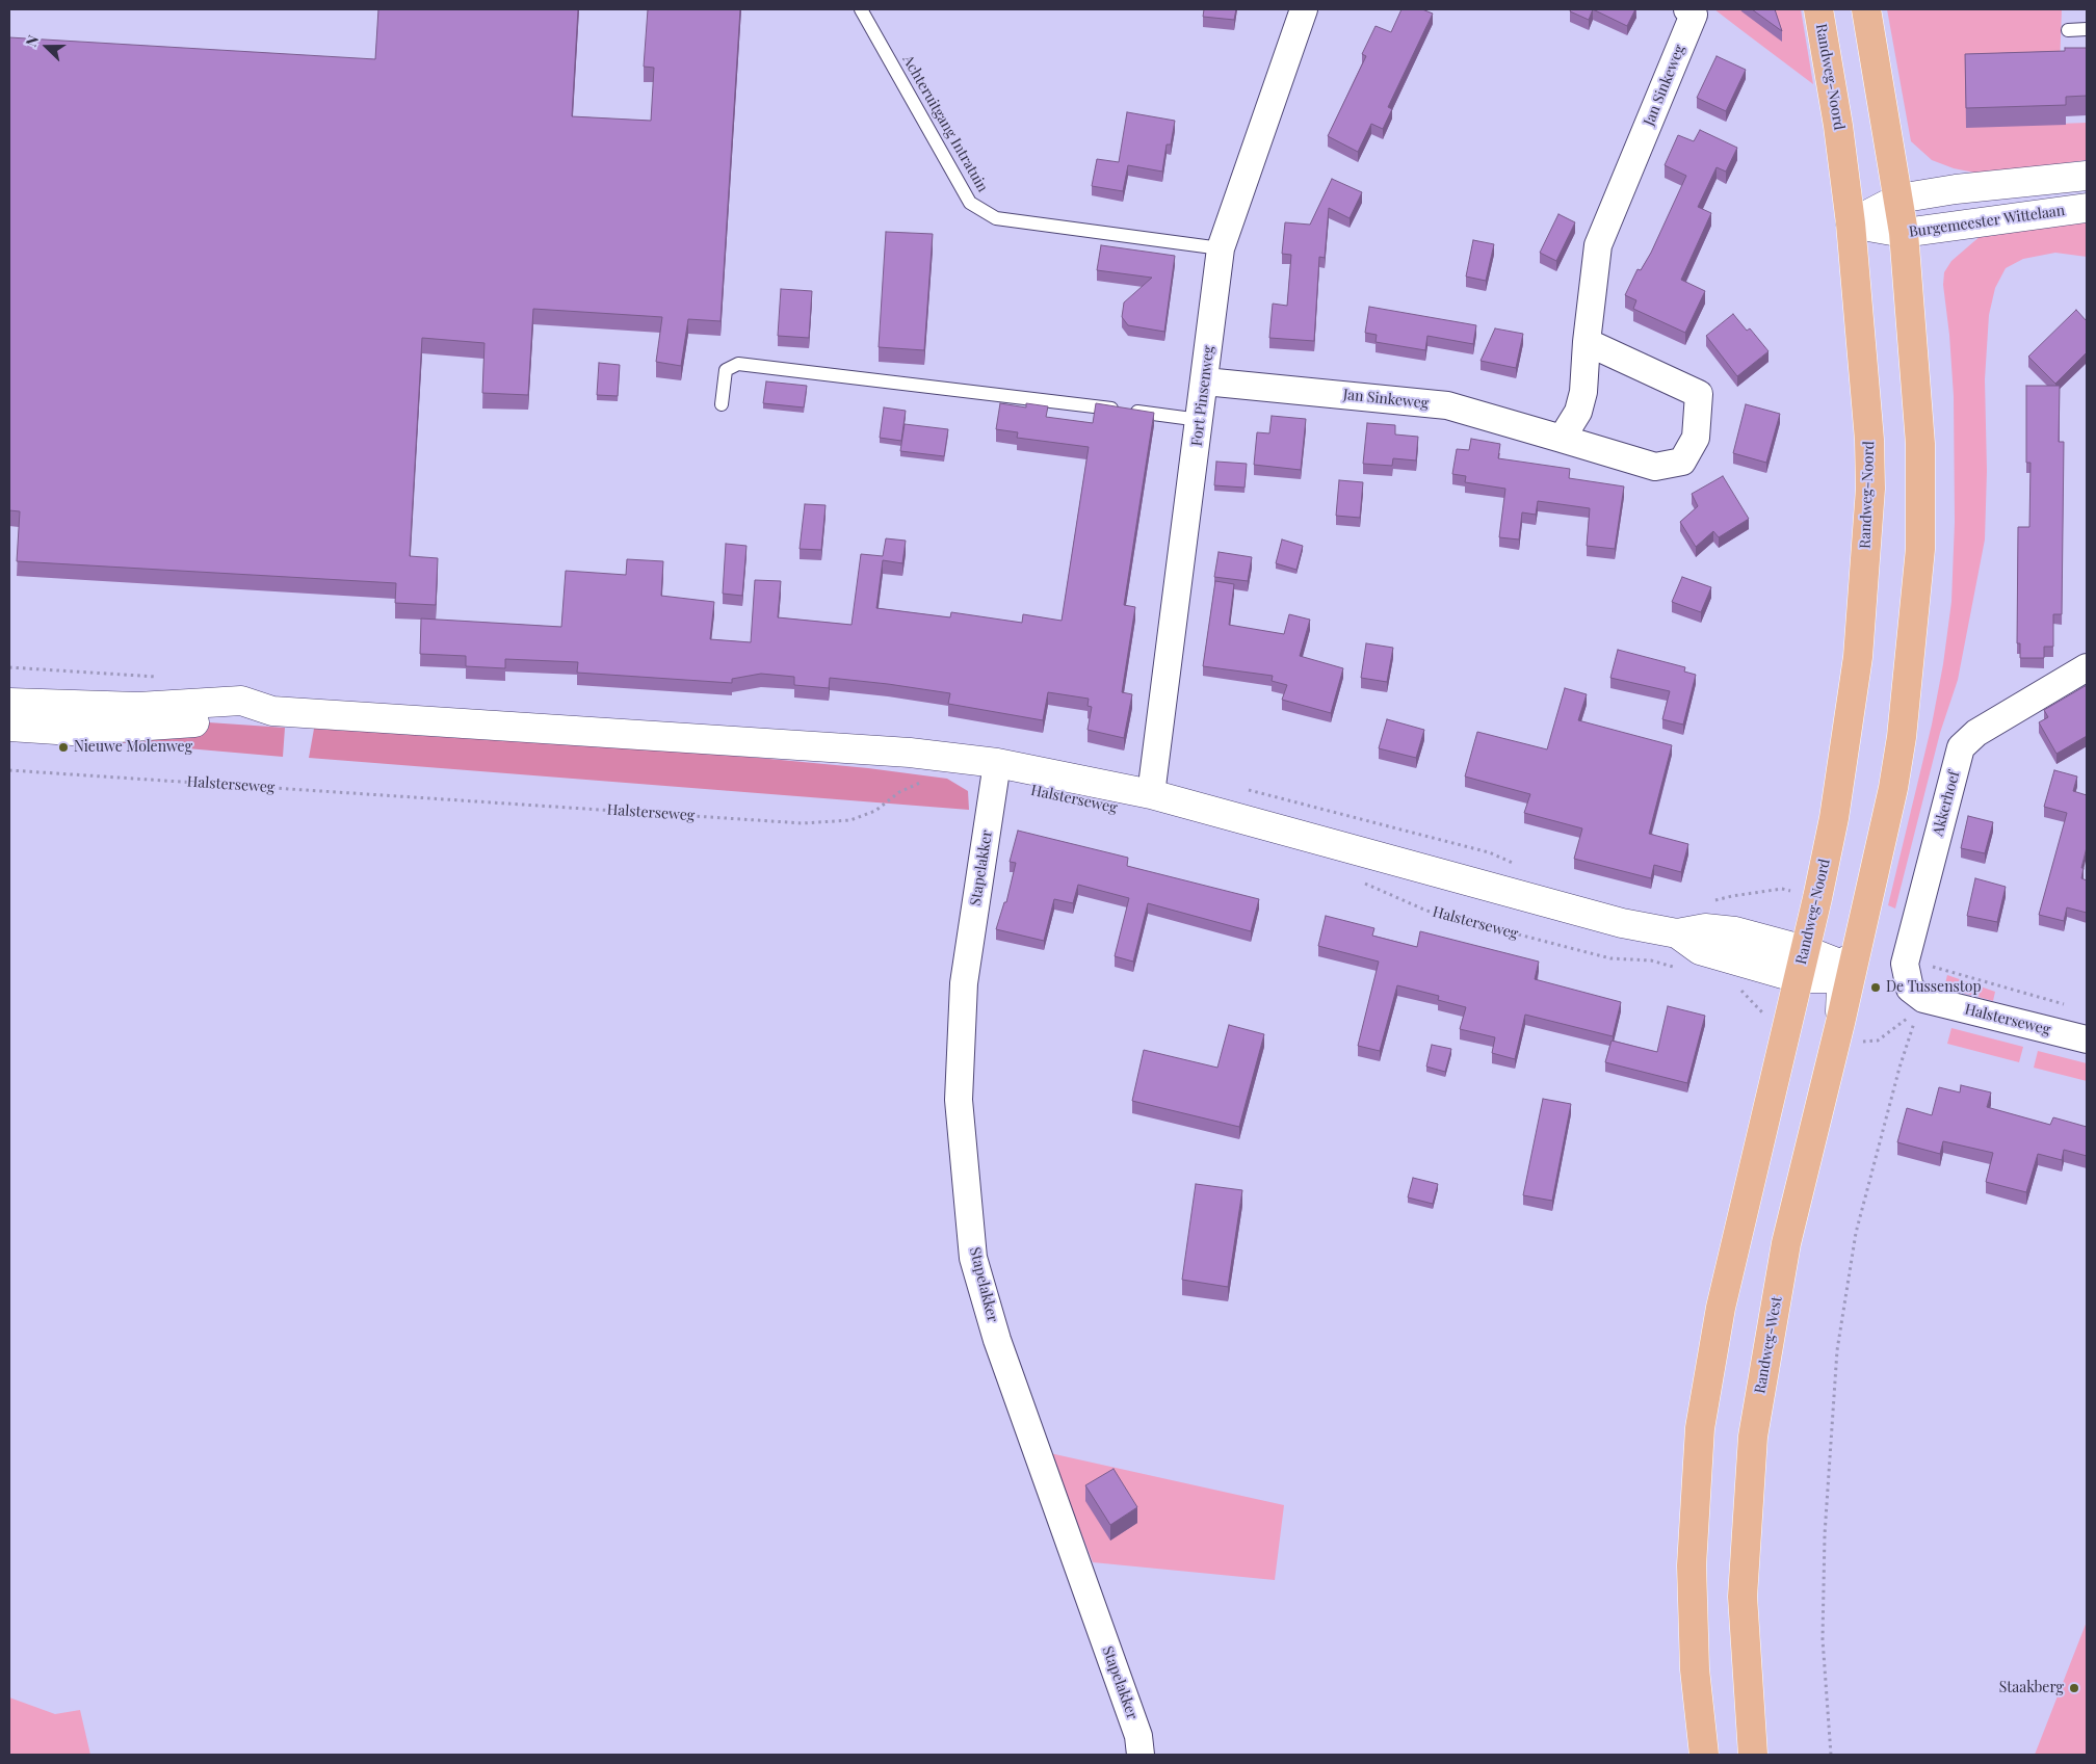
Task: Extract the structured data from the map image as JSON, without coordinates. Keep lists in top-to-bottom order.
{
  "streets": {
    "main road": [
      "Randweg-Noord",
      "Burgemeester Wittelaan",
      "Halsterseweg",
      "Randweg-West"
    ],
    "street": [
      "Jan Sinkeweg",
      "Fort Pinsenweg",
      "Akkerhoef",
      "Stapelakker"
    ],
    "lane": ["Achteruitgang Intratuin"]
  },
  "crossings": [
    ["Randweg-Noord", "Burgemeester Wittelaan"],
    ["Randweg-Noord", "Halsterseweg"],
    ["Jan Sinkeweg", "Fort Pinsenweg"],
    ["Achteruitgang Intratuin", "Fort Pinsenweg"],
    ["Fort Pinsenweg", "Halsterseweg"],
    ["Halsterseweg", "Akkerhoef"],
    ["Halsterseweg", "Stapelakker"]
  ],
  "places": ["Nieuwe Molenweg", "De Tussenstop", "Staakberg"],
  "north": "left"
}
